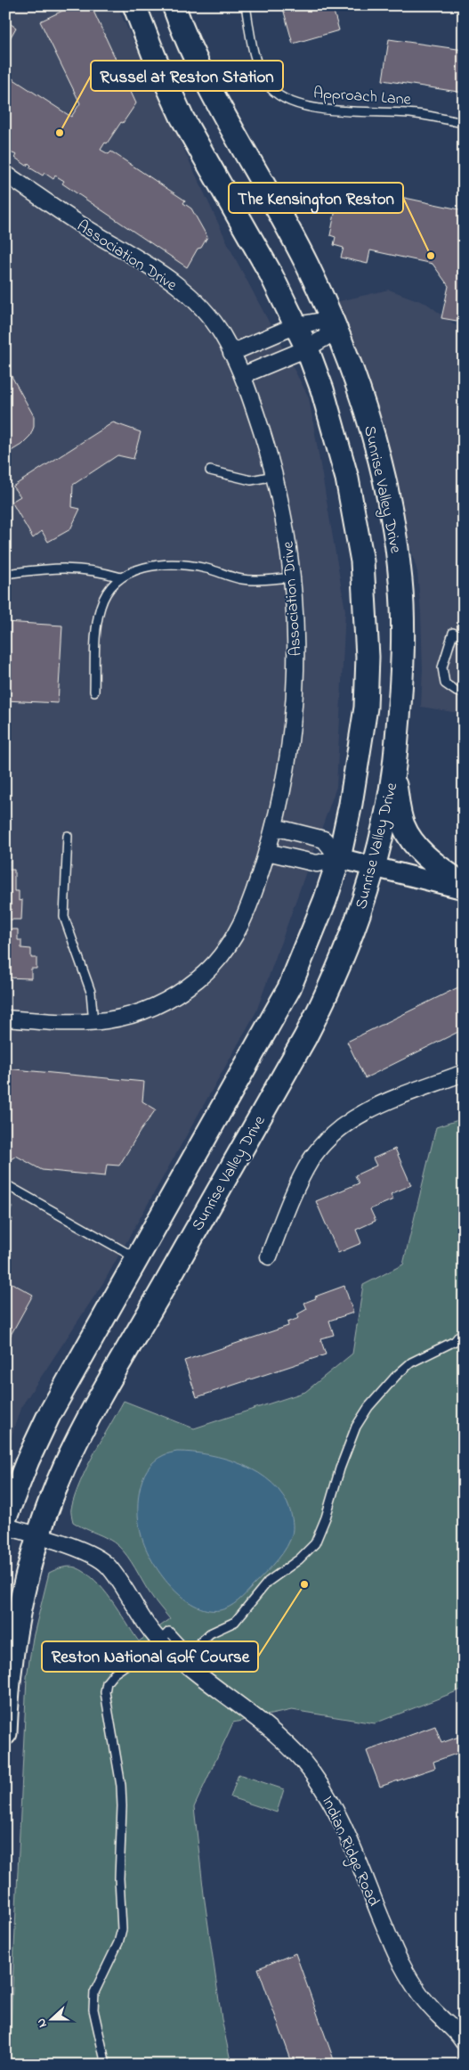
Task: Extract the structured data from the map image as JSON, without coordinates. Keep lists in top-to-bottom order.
{
  "streets": {
    "main road": ["Sunrise Valley Drive"],
    "street": ["Association Drive", "Indian Ridge Road"],
    "lane": ["Approach Lane"]
  },
  "crossings": [
    ["Sunrise Valley Drive", "Indian Ridge Road"]
  ],
  "places": ["Russel at Reston Station", "The Kensington Reston", "Reston National Golf Course"],
  "north": "left"
}
